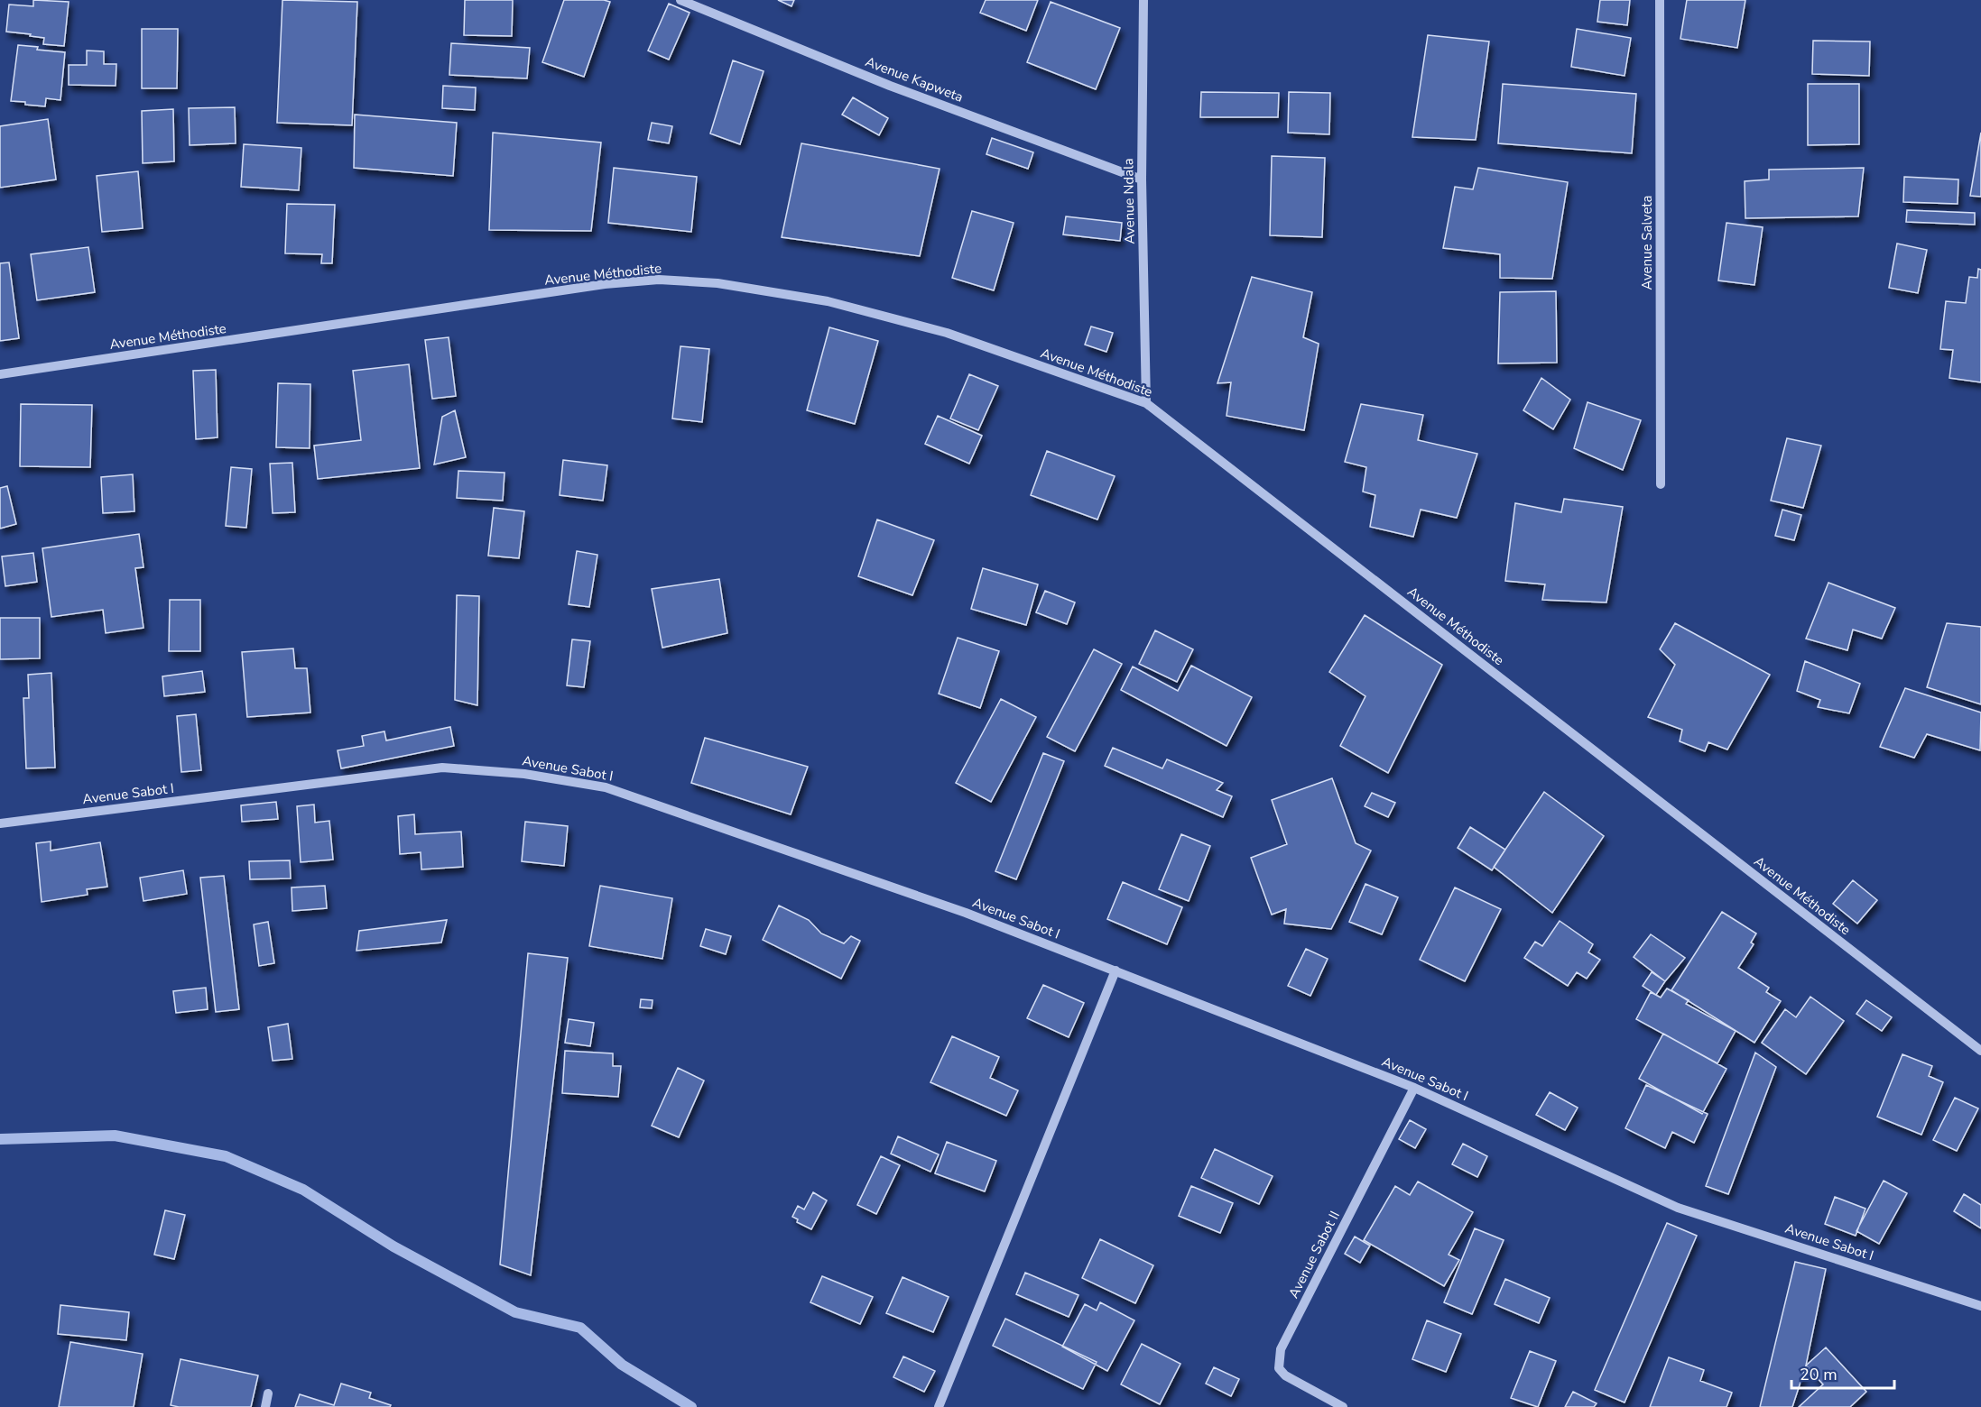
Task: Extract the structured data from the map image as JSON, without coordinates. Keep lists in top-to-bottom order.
{
  "streets": {
    "street": [
      "Avenue Kapweta",
      "Avenue Ndala",
      "Avenue Salveta",
      "Avenue Méthodiste",
      "Avenue Sabot I",
      "Avenue Sabot II"
    ]
  },
  "crossings": [
    ["Avenue Kapweta", "Avenue Ndala"],
    ["Avenue Ndala", "Avenue Méthodiste"],
    ["Avenue Sabot I", "Avenue Sabot II"]
  ],
  "scale_bar": "20 m"
}
